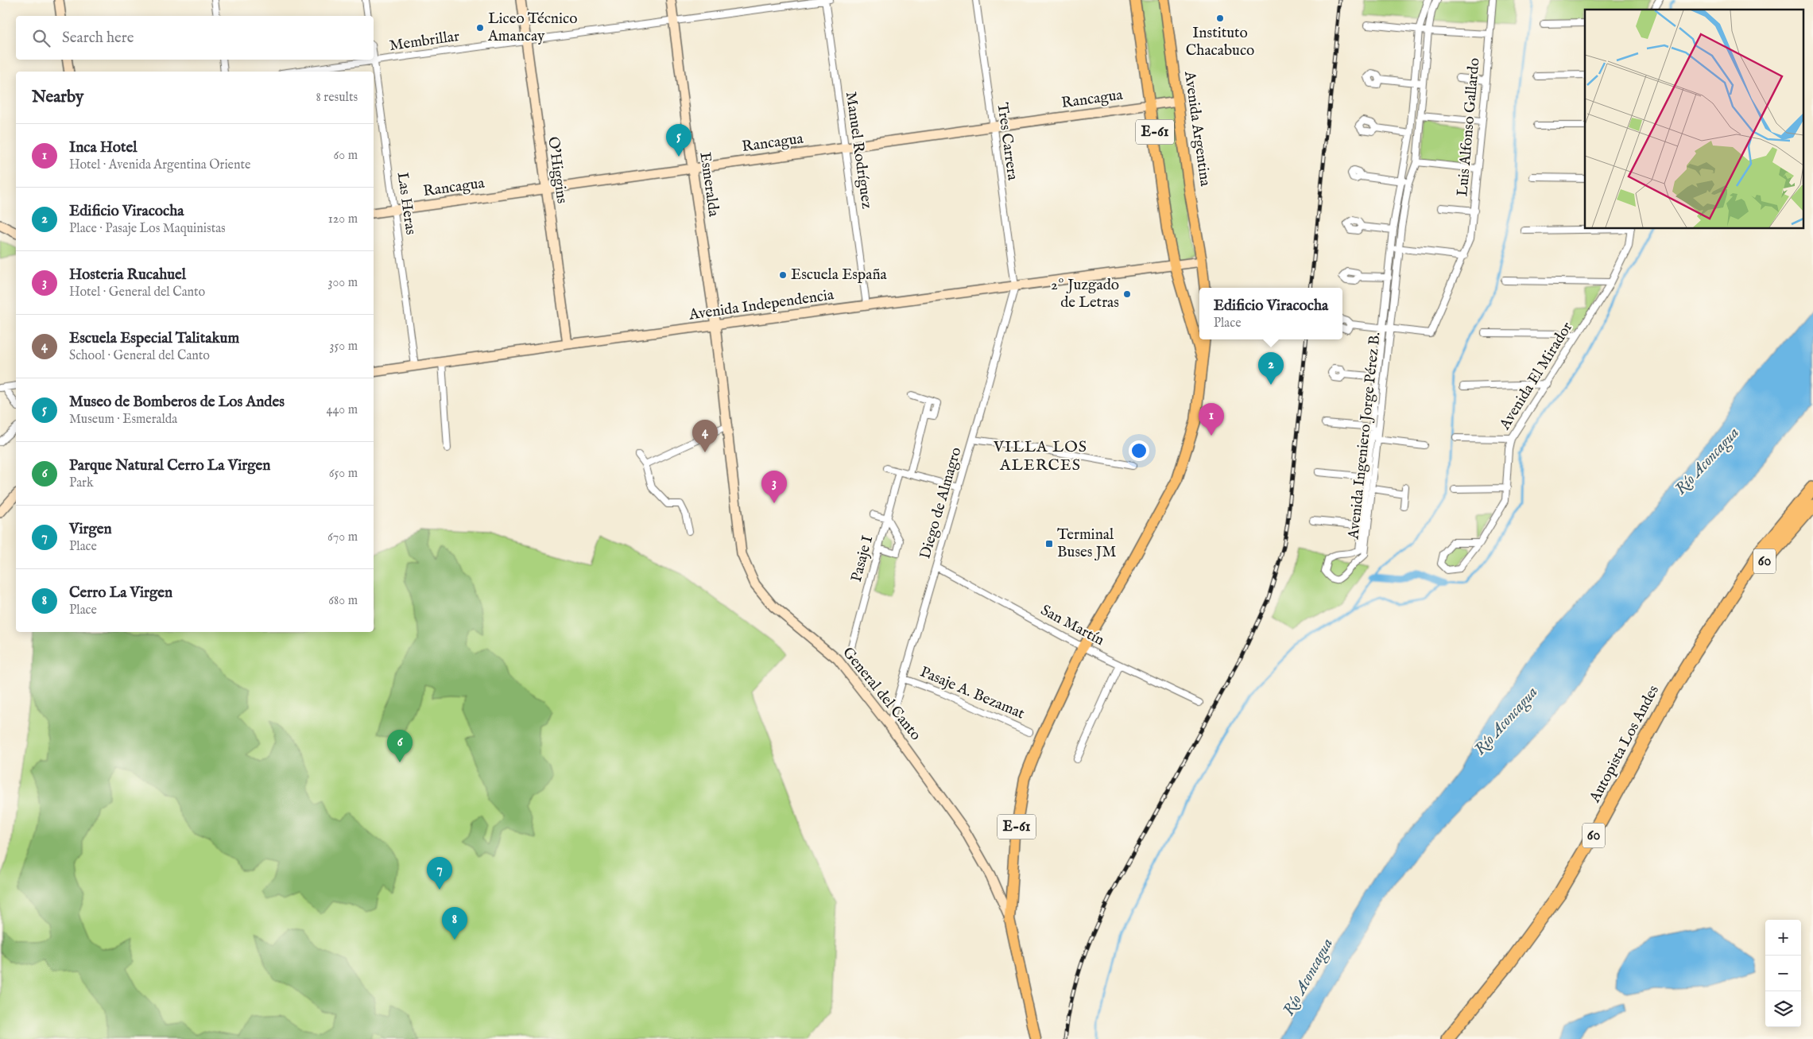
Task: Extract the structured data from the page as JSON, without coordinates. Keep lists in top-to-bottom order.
{
  "streets": {
    "highway": ["60", "Autopista Los Andes"],
    "main road": [
      "Rancagua",
      "Avenida Argentina",
      "E-61",
      "O'Higgins",
      "Esmeralda",
      "Avenida Independencia",
      "General del Canto"
    ],
    "street": [
      "Membrillar",
      "Luis Alfonso Gallardo",
      "Tres Carrera",
      "Manuel Rodríguez",
      "Las Heras",
      "Avenida El Mirador",
      "Avenida Ingeniero Jorge Pérez B.",
      "Diego de Almagro",
      "Pasaje I",
      "San Martín",
      "Pasaje A. Bezamat"
    ]
  },
  "crossings": [
    ["Membrillar", "Manuel Rodríguez"],
    ["Membrillar", "O'Higgins"],
    ["Membrillar", "Esmeralda"],
    ["Membrillar", "Las Heras"],
    ["Rancagua", "Avenida Argentina"],
    ["Rancagua", "E-61"],
    ["Rancagua", "Tres Carrera"],
    ["Rancagua", "Manuel Rodríguez"],
    ["Rancagua", "O'Higgins"],
    ["Rancagua", "Esmeralda"],
    ["Rancagua", "Las Heras"],
    ["Luis Alfonso Gallardo", "Avenida Ingeniero Jorge Pérez B."],
    ["Avenida Argentina", "E-61"],
    ["Avenida Argentina", "Avenida Independencia"],
    ["E-61", "Avenida Independencia"],
    ["E-61", "San Martín"],
    ["E-61", "General del Canto"],
    ["Tres Carrera", "Avenida Independencia"],
    ["Tres Carrera", "Diego de Almagro"],
    ["Manuel Rodríguez", "Avenida Independencia"],
    ["O'Higgins", "Avenida Independencia"],
    ["Esmeralda", "Avenida Independencia"],
    ["Esmeralda", "General del Canto"],
    ["Las Heras", "Avenida Independencia"],
    ["Avenida Independencia", "Diego de Almagro"],
    ["Avenida Independencia", "General del Canto"],
    ["Diego de Almagro", "San Martín"],
    ["Diego de Almagro", "Pasaje A. Bezamat"],
    ["Diego de Almagro", "General del Canto"]
  ],
  "districts": ["VILLA LOS ALERCES"],
  "water": ["Río Aconcagua"],
  "places": {
    "other": [
      "Instituto Chacabuco",
      "Liceo Técnico Amancay",
      "Escuela España",
      "2º Juzgado de Letras"
    ],
    "transit": ["Terminal Buses JM"]
  },
  "page": {
    "search": "Search here",
    "heading": ["Nearby", "8 results"],
    "list": [
      {
        "mark": "1",
        "name": "Inca Hotel",
        "note": "Hotel · Avenida Argentina Oriente",
        "value": "60 m"
      },
      {
        "mark": "2",
        "name": "Edificio Viracocha",
        "note": "Place · Pasaje Los Maquinistas",
        "value": "120 m"
      },
      {
        "mark": "3",
        "name": "Hosteria Rucahuel",
        "note": "Hotel · General del Canto",
        "value": "300 m"
      },
      {
        "mark": "4",
        "name": "Escuela Especial Talitakum",
        "note": "School · General del Canto",
        "value": "350 m"
      },
      {
        "mark": "5",
        "name": "Museo de Bomberos de Los Andes",
        "note": "Museum · Esmeralda",
        "value": "440 m"
      },
      {
        "mark": "6",
        "name": "Parque Natural Cerro La Virgen",
        "note": "Park",
        "value": "650 m"
      },
      {
        "mark": "7",
        "name": "Virgen",
        "note": "Place",
        "value": "670 m"
      },
      {
        "mark": "8",
        "name": "Cerro La Virgen",
        "note": "Place",
        "value": "680 m"
      }
    ],
    "pins": [
      "5",
      "2",
      "1",
      "4",
      "3",
      "6",
      "7",
      "8"
    ],
    "popup": ["Edificio Viracocha", "Place"],
    "map_buttons": ["+", "−"]
  }
}
